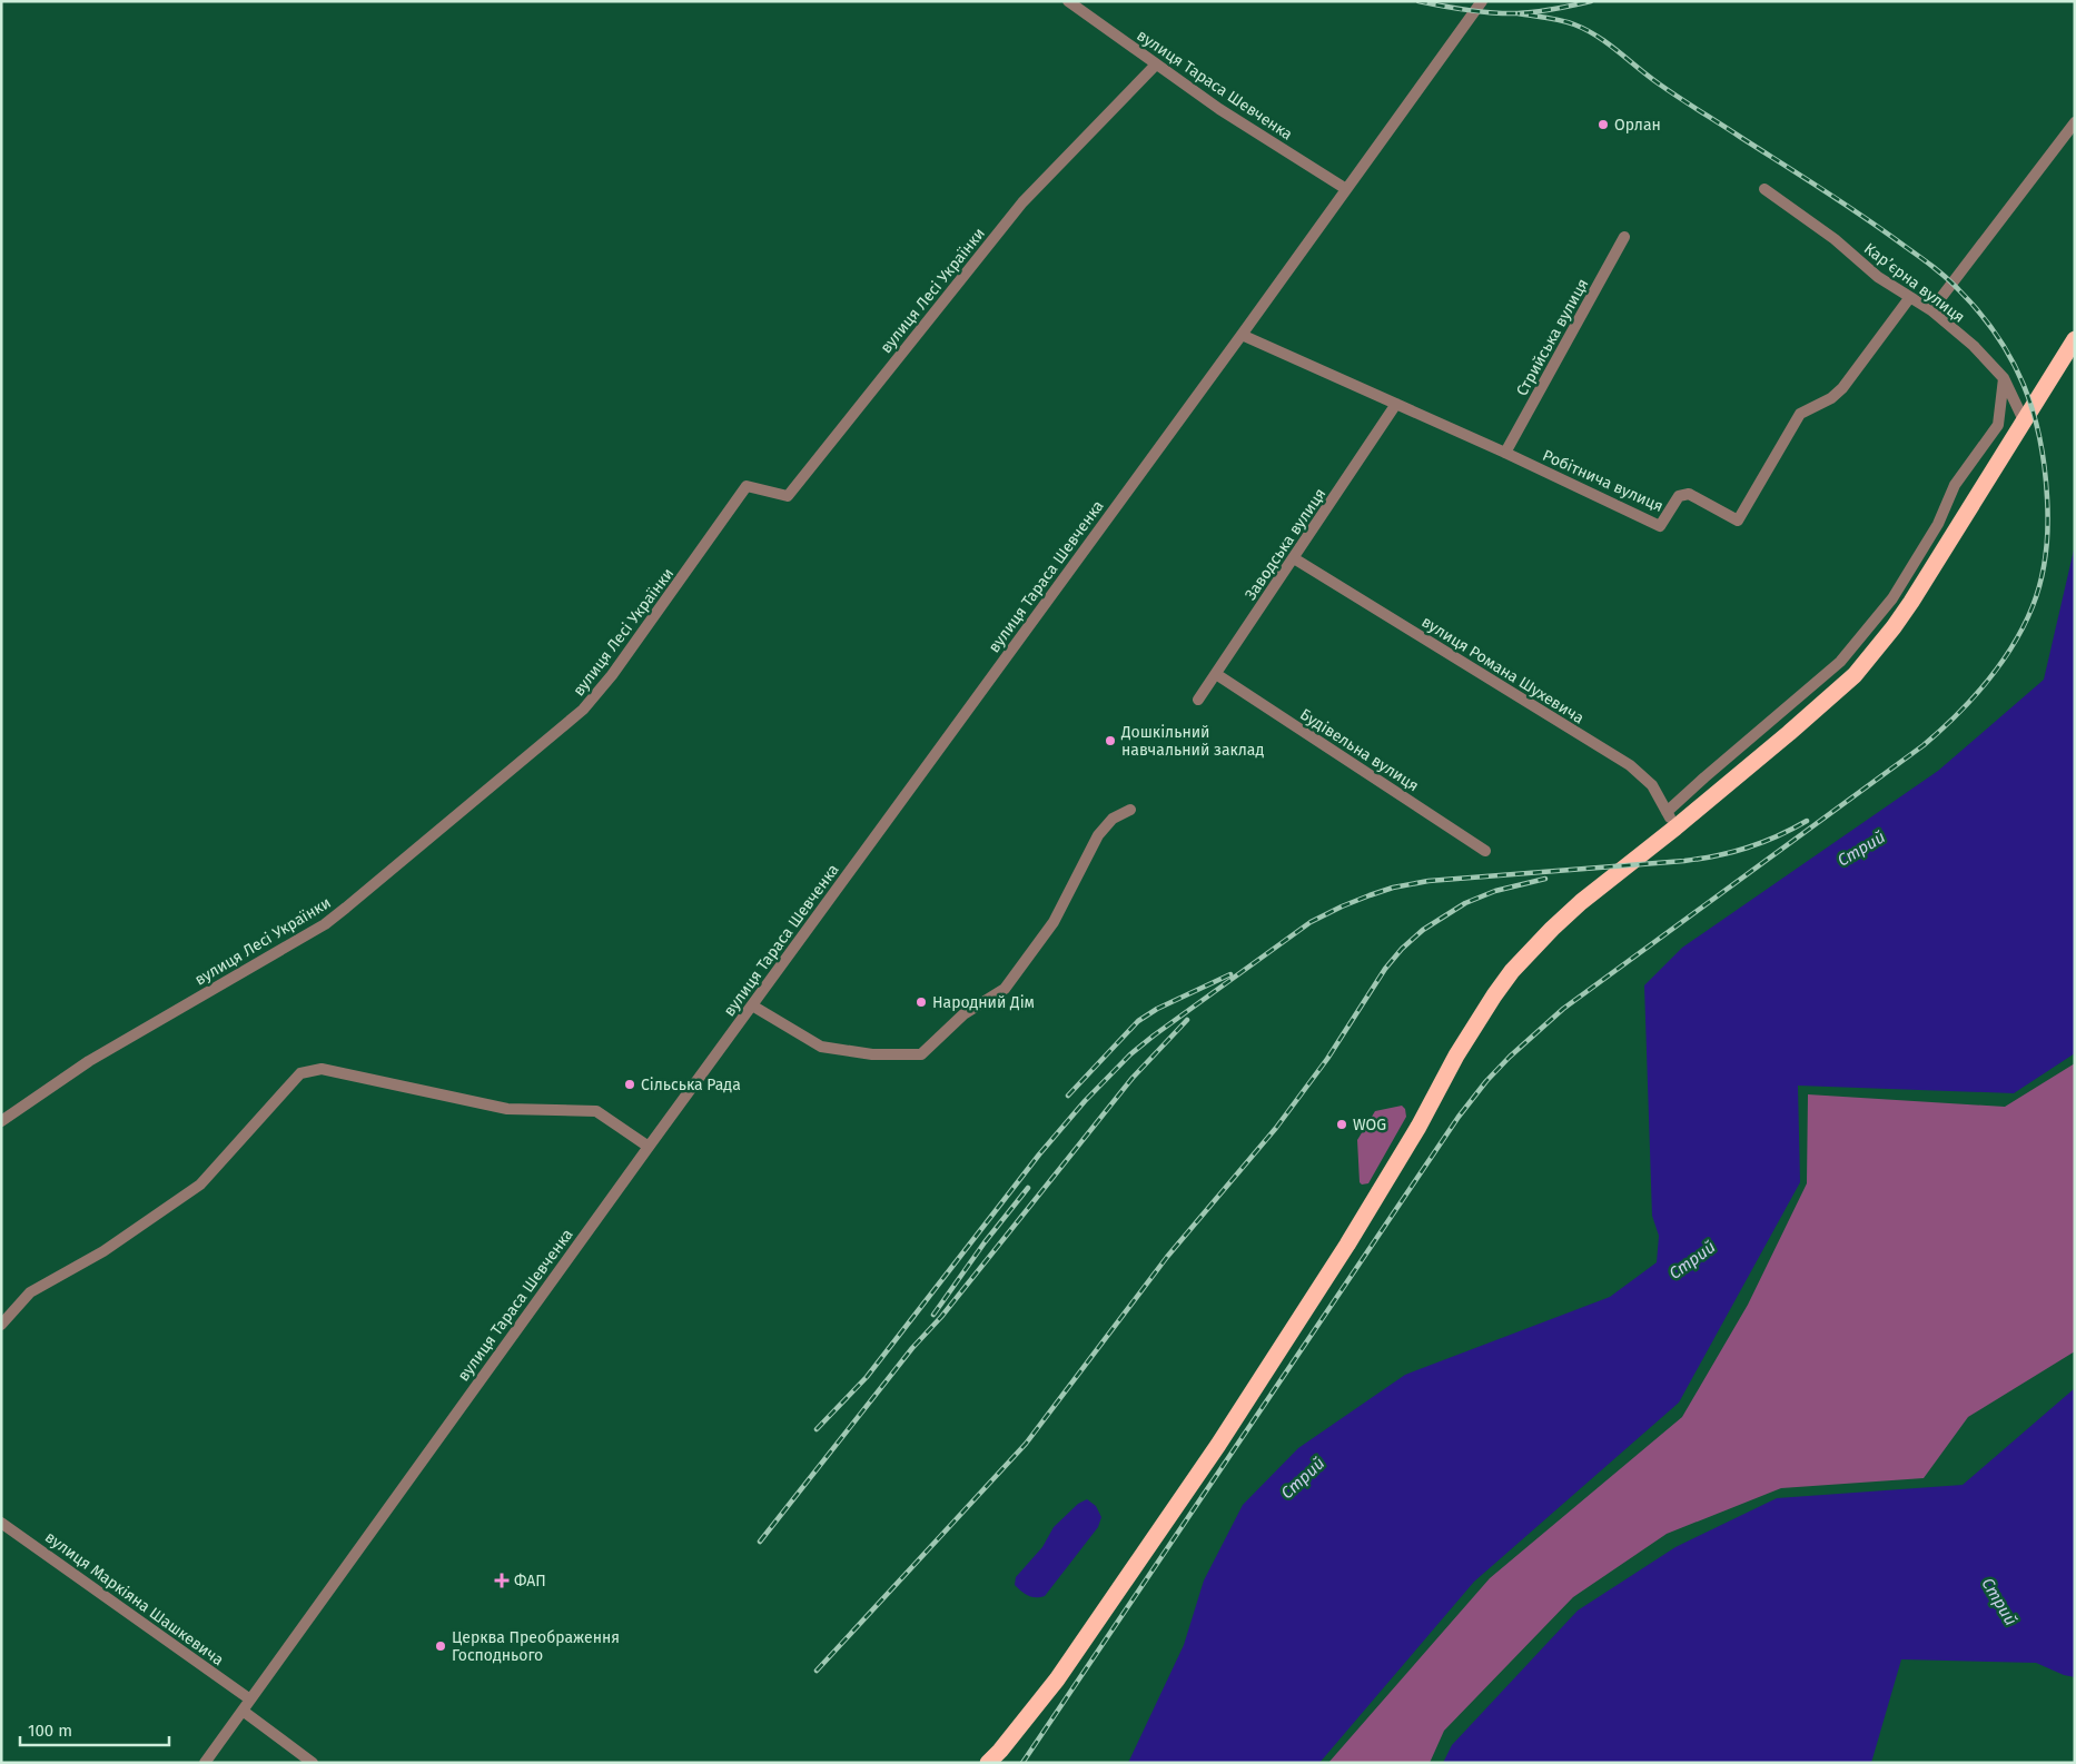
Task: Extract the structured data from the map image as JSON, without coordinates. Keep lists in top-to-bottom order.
{
  "streets": {
    "street": [
      "вулиця Тараса Шевченка",
      "Карʼєрна вулиця",
      "вулиця Лесі Українки",
      "Стрийська вулиця",
      "Робітнича вулиця",
      "Заводська вулиця",
      "вулиця Романа Шухевича",
      "Будівельна вулиця",
      "вулиця Маркіяна Шашкевича"
    ]
  },
  "crossings": [
    ["вулиця Тараса Шевченка", "вулиця Лесі Українки"],
    ["вулиця Тараса Шевченка", "Робітнича вулиця"],
    ["вулиця Тараса Шевченка", "вулиця Маркіяна Шашкевича"],
    ["Карʼєрна вулиця", "Робітнича вулиця"],
    ["Стрийська вулиця", "Робітнича вулиця"],
    ["Робітнича вулиця", "Заводська вулиця"],
    ["Заводська вулиця", "вулиця Романа Шухевича"],
    ["Заводська вулиця", "Будівельна вулиця"]
  ],
  "water": ["Стрий"],
  "places": {
    "other": [
      "Орлан",
      "Дошкільний навчальний заклад",
      "Народний Дім",
      "Сільська Рада",
      "WOG",
      "Церква Преображення Господнього"
    ],
    "health": ["ФАП"]
  },
  "scale_bar": "100 m"
}
